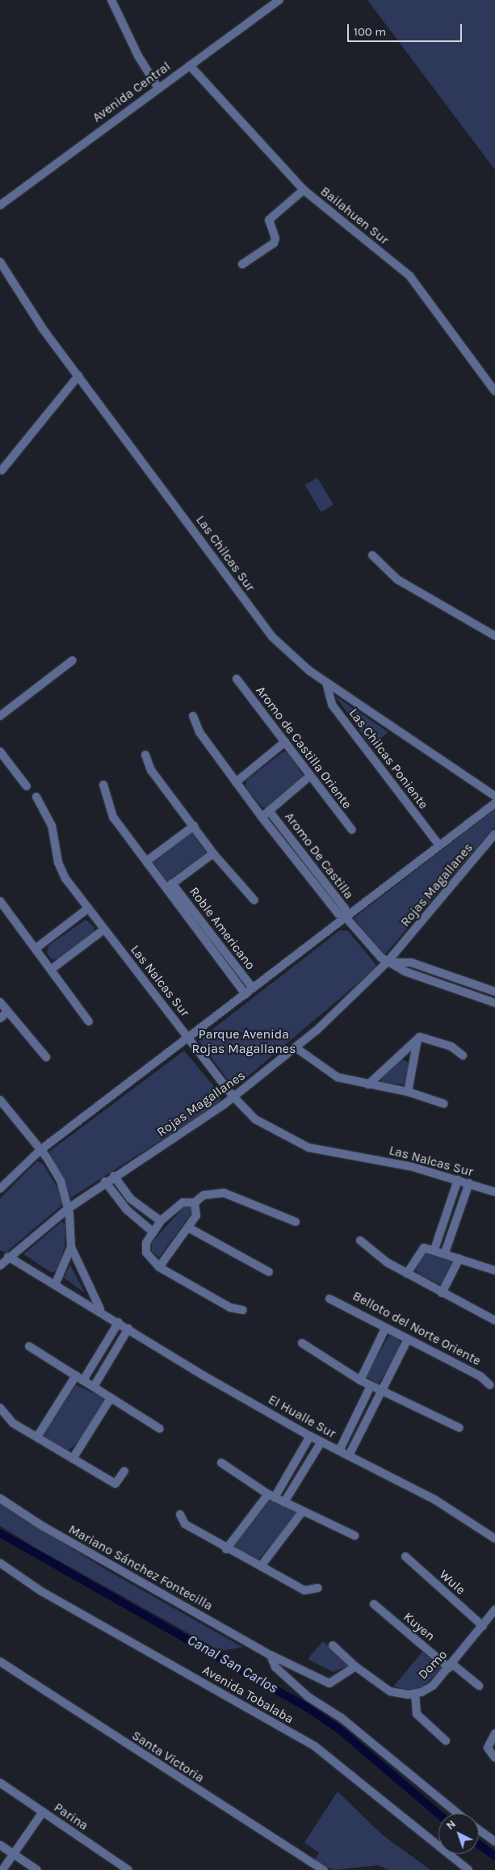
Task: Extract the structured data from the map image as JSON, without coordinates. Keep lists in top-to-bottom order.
{
  "streets": {
    "street": [
      "Avenida Central",
      "Bailahuen Sur",
      "Las Chilcas Sur",
      "Aromo de Castilla Oriente",
      "Las Chilcas Poniente",
      "Aromo De Castilla",
      "Rojas Magallanes",
      "Roble Americano",
      "Las Nalcas Sur",
      "Belloto del Norte Oriente",
      "El Hualle Sur",
      "Mariano Sánchez Fontecilla",
      "Wule",
      "Kuyen",
      "Domo",
      "Avenida Tobalaba",
      "Santa Victoria",
      "Parina"
    ]
  },
  "crossings": [
    ["Avenida Central", "Bailahuen Sur"],
    ["Las Chilcas Sur", "Las Chilcas Poniente"],
    ["Aromo de Castilla Oriente", "Aromo De Castilla"],
    ["Las Chilcas Poniente", "Rojas Magallanes"],
    ["Aromo De Castilla", "Rojas Magallanes"],
    ["Rojas Magallanes", "Roble Americano"],
    ["Rojas Magallanes", "Las Nalcas Sur"],
    ["Rojas Magallanes", "El Hualle Sur"],
    ["Mariano Sánchez Fontecilla", "Domo"],
    ["Wule", "Domo"],
    ["Kuyen", "Domo"]
  ],
  "water": ["Canal San Carlos"],
  "parks": ["Parque Avenida Rojas Magallanes"],
  "scale_bar": "100 m",
  "north": "top left"
}
